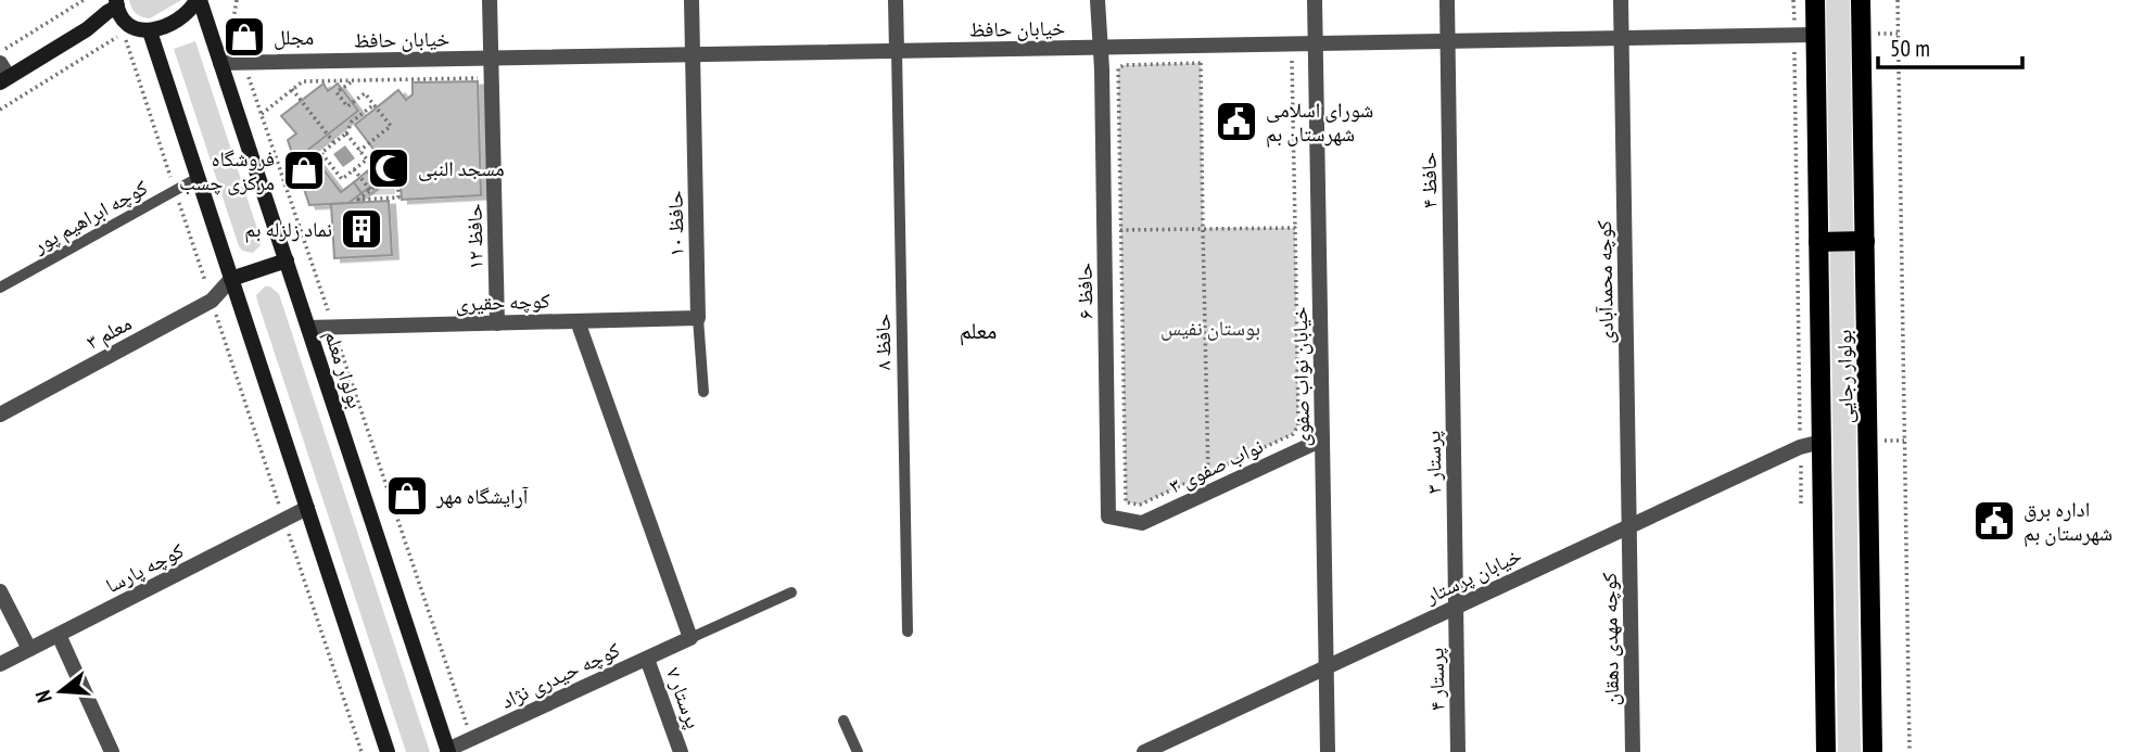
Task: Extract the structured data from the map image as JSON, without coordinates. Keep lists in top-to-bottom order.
{
  "streets": {
    "main road": ["بولوار معلم", "بولوار رجایی"],
    "street": [
      "خیابان حافظ",
      "حافظ ۴",
      "حافظ ۱۰",
      "حافظ ۱۲",
      "کوچه محمدآبادی",
      "حافظ ۶",
      "کوچه حقیری",
      "معلم ۳",
      "خیابان نواب صفوی",
      "پرستار ۳",
      "نواب صفوی ۳",
      "کوچه پارسا",
      "خیابان پرستار",
      "کوچه مهدی دهقان",
      "کوچه حیدری نژاد",
      "پرستار ۴",
      "پرستار ۷"
    ],
    "lane": ["کوچه ابراهیم پور", "حافظ ۸"]
  },
  "crossings": [
    ["خیابان حافظ", "حافظ ۴"],
    ["خیابان حافظ", "حافظ ۱۰"],
    ["خیابان حافظ", "حافظ ۱۲"],
    ["خیابان حافظ", "کوچه محمدآبادی"],
    ["خیابان حافظ", "حافظ ۶"],
    ["خیابان حافظ", "حافظ ۸"],
    ["خیابان حافظ", "بولوار معلم"],
    ["خیابان حافظ", "خیابان نواب صفوی"],
    ["خیابان حافظ", "بولوار رجایی"],
    ["حافظ ۴", "پرستار ۳"],
    ["حافظ ۱۰", "کوچه حقیری"],
    ["حافظ ۱۲", "کوچه حقیری"],
    ["کوچه محمدآبادی", "خیابان پرستار"],
    ["کوچه محمدآبادی", "کوچه مهدی دهقان"],
    ["حافظ ۶", "نواب صفوی ۳"],
    ["کوچه حقیری", "بولوار معلم"],
    ["بولوار معلم", "کوچه حیدری نژاد"],
    ["خیابان نواب صفوی", "نواب صفوی ۳"],
    ["خیابان نواب صفوی", "خیابان پرستار"],
    ["بولوار رجایی", "خیابان پرستار"],
    ["پرستار ۳", "خیابان پرستار"],
    ["پرستار ۳", "پرستار ۴"],
    ["خیابان پرستار", "کوچه مهدی دهقان"],
    ["خیابان پرستار", "پرستار ۴"],
    ["کوچه حیدری نژاد", "پرستار ۷"]
  ],
  "districts": ["معلم"],
  "parks": ["بوستان نفیس"],
  "places": {
    "shop": ["مجلل", "فروشگاه مرکزی چسب", "آرایشگاه مهر"],
    "public building": ["شورای اسلامی شهرستان بم", "اداره برق شهرستان بم"],
    "mosque": ["مسجد النبی"],
    "building": ["نماد زلزله بم"]
  },
  "scale_bar": "50 m",
  "north": "left"
}
